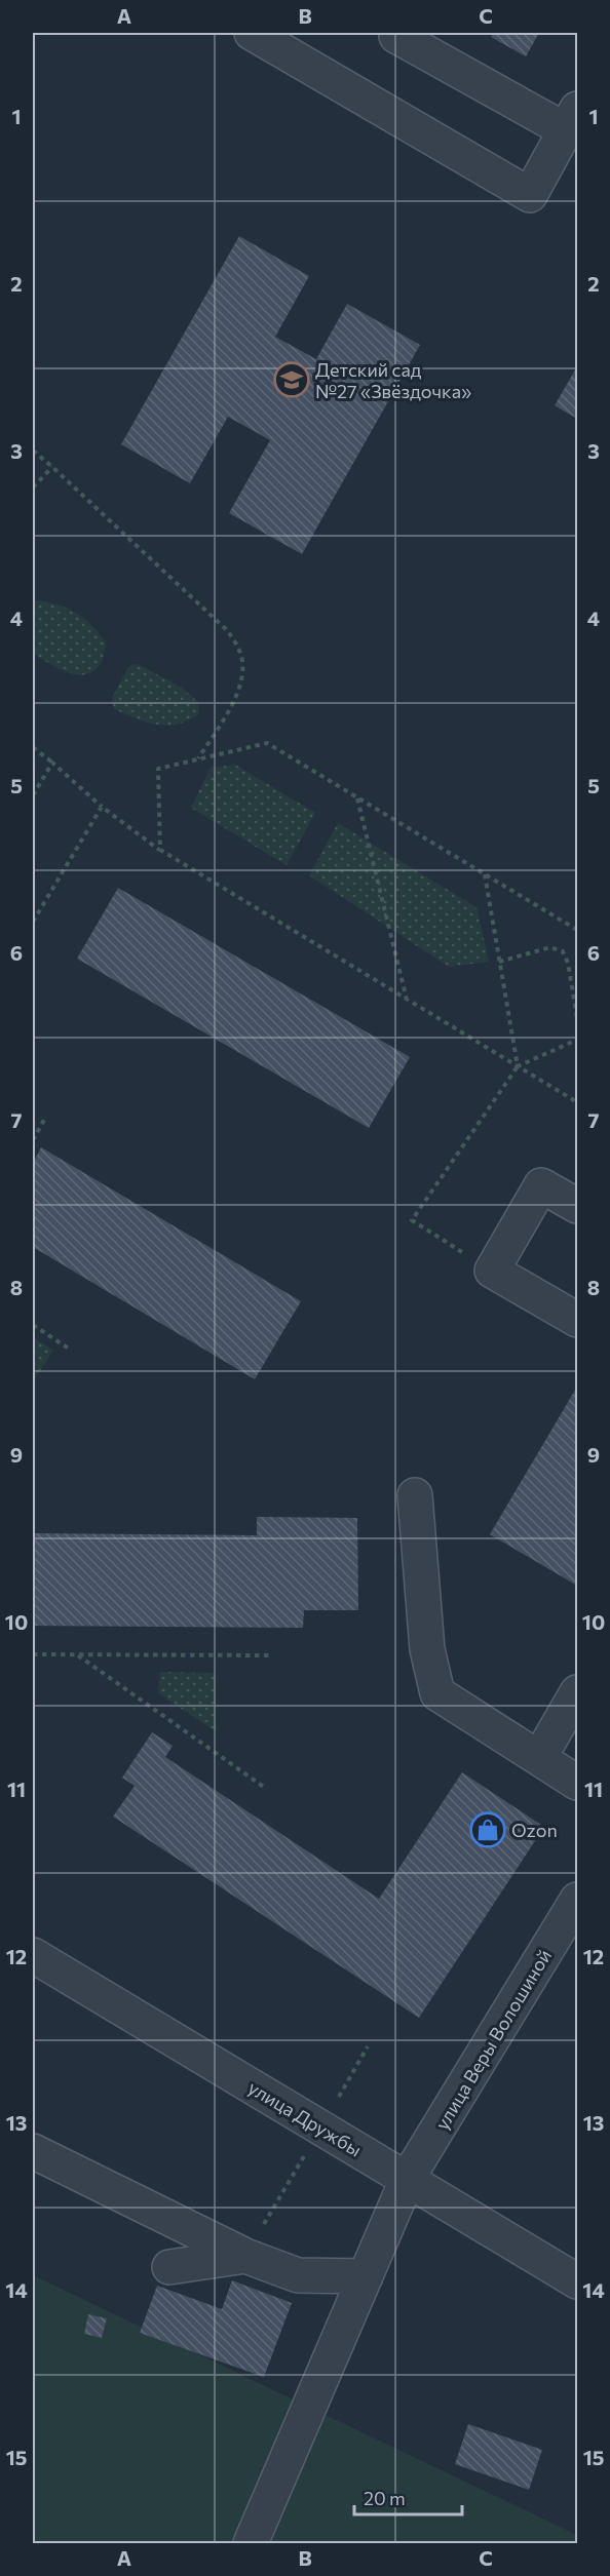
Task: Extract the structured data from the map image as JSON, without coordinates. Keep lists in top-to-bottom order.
{
  "streets": {
    "street": ["улица Веры Волошиной", "улица Дружбы"]
  },
  "crossings": [
    ["улица Веры Волошиной", "улица Дружбы"]
  ],
  "places": {
    "school or university": ["Детский сад №27 «Звёздочка»"],
    "shop": ["Ozon"]
  },
  "scale_bar": "20 m",
  "grid": {
    "columns": ["A", "B", "C"],
    "rows": [
      "1",
      "2",
      "3",
      "4",
      "5",
      "6",
      "7",
      "8",
      "9",
      "10",
      "11",
      "12",
      "13",
      "14",
      "15"
    ]
  }
}
